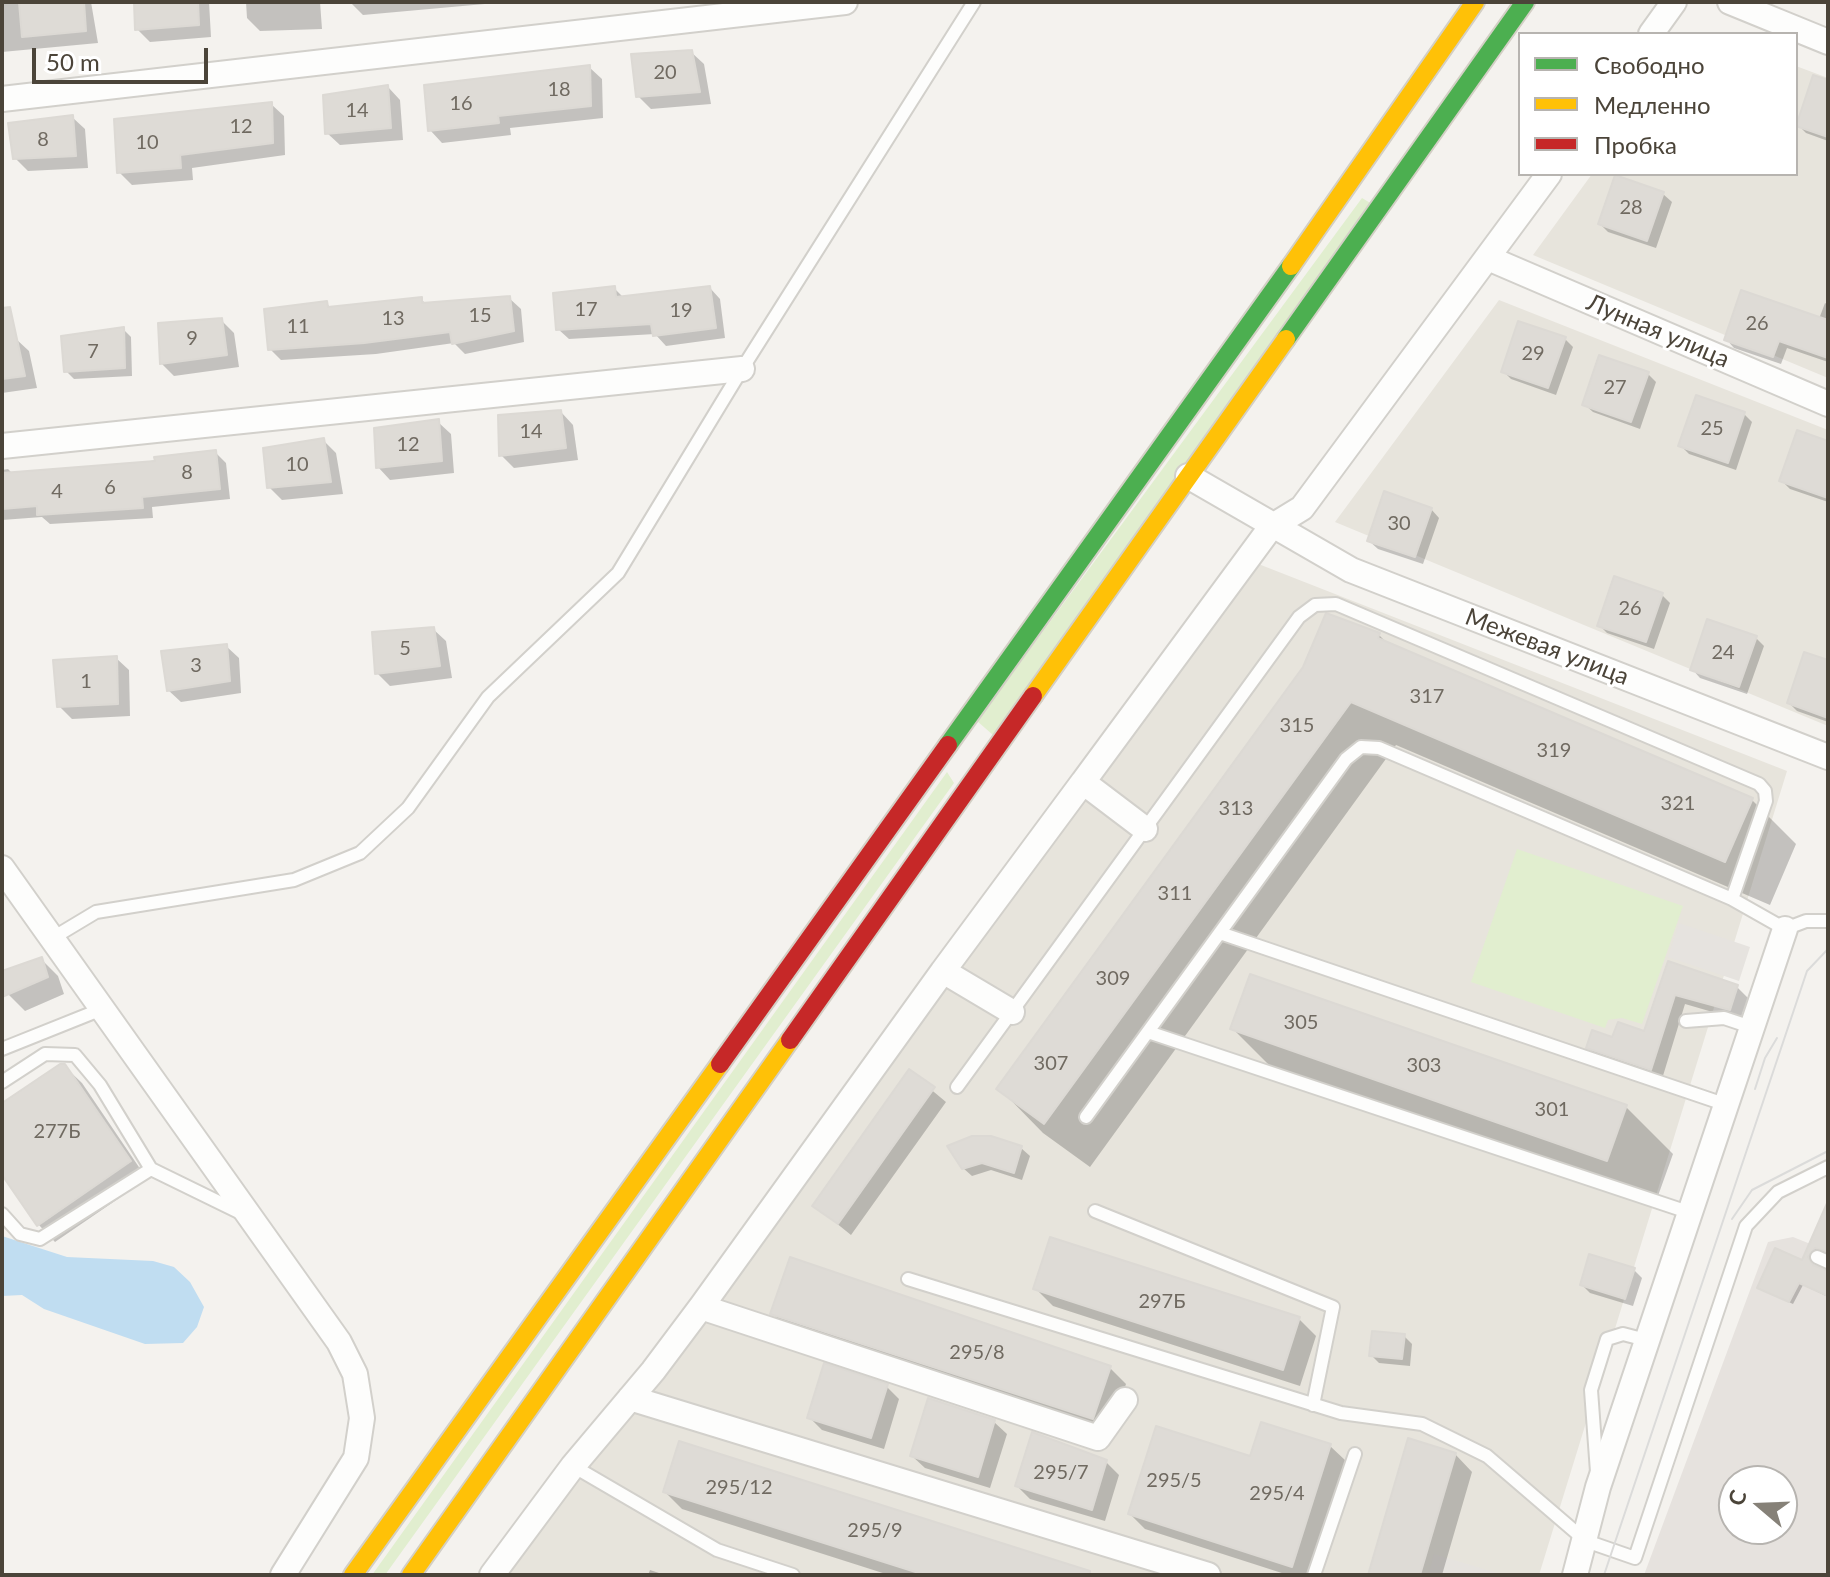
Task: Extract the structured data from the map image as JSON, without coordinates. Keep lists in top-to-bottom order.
{
  "streets": {
    "street": ["Лунная улица", "Межевая улица"]
  },
  "house_numbers": [
    "20",
    "18",
    "16",
    "14",
    "12",
    "8",
    "10",
    "28",
    "17",
    "19",
    "15",
    "13",
    "26",
    "11",
    "9",
    "7",
    "29",
    "27",
    "25",
    "14",
    "12",
    "10",
    "8",
    "6",
    "4",
    "30",
    "26",
    "5",
    "24",
    "3",
    "1",
    "317",
    "315",
    "319",
    "321",
    "313",
    "311",
    "309",
    "305",
    "307",
    "303",
    "301",
    "277Б",
    "297Б",
    "295/8",
    "295/7",
    "295/5",
    "295/12",
    "295/4",
    "295/9"
  ],
  "legend": ["Свободно", "Медленно", "Пробка"],
  "scale_bar": "50 m",
  "north": "left"
}
